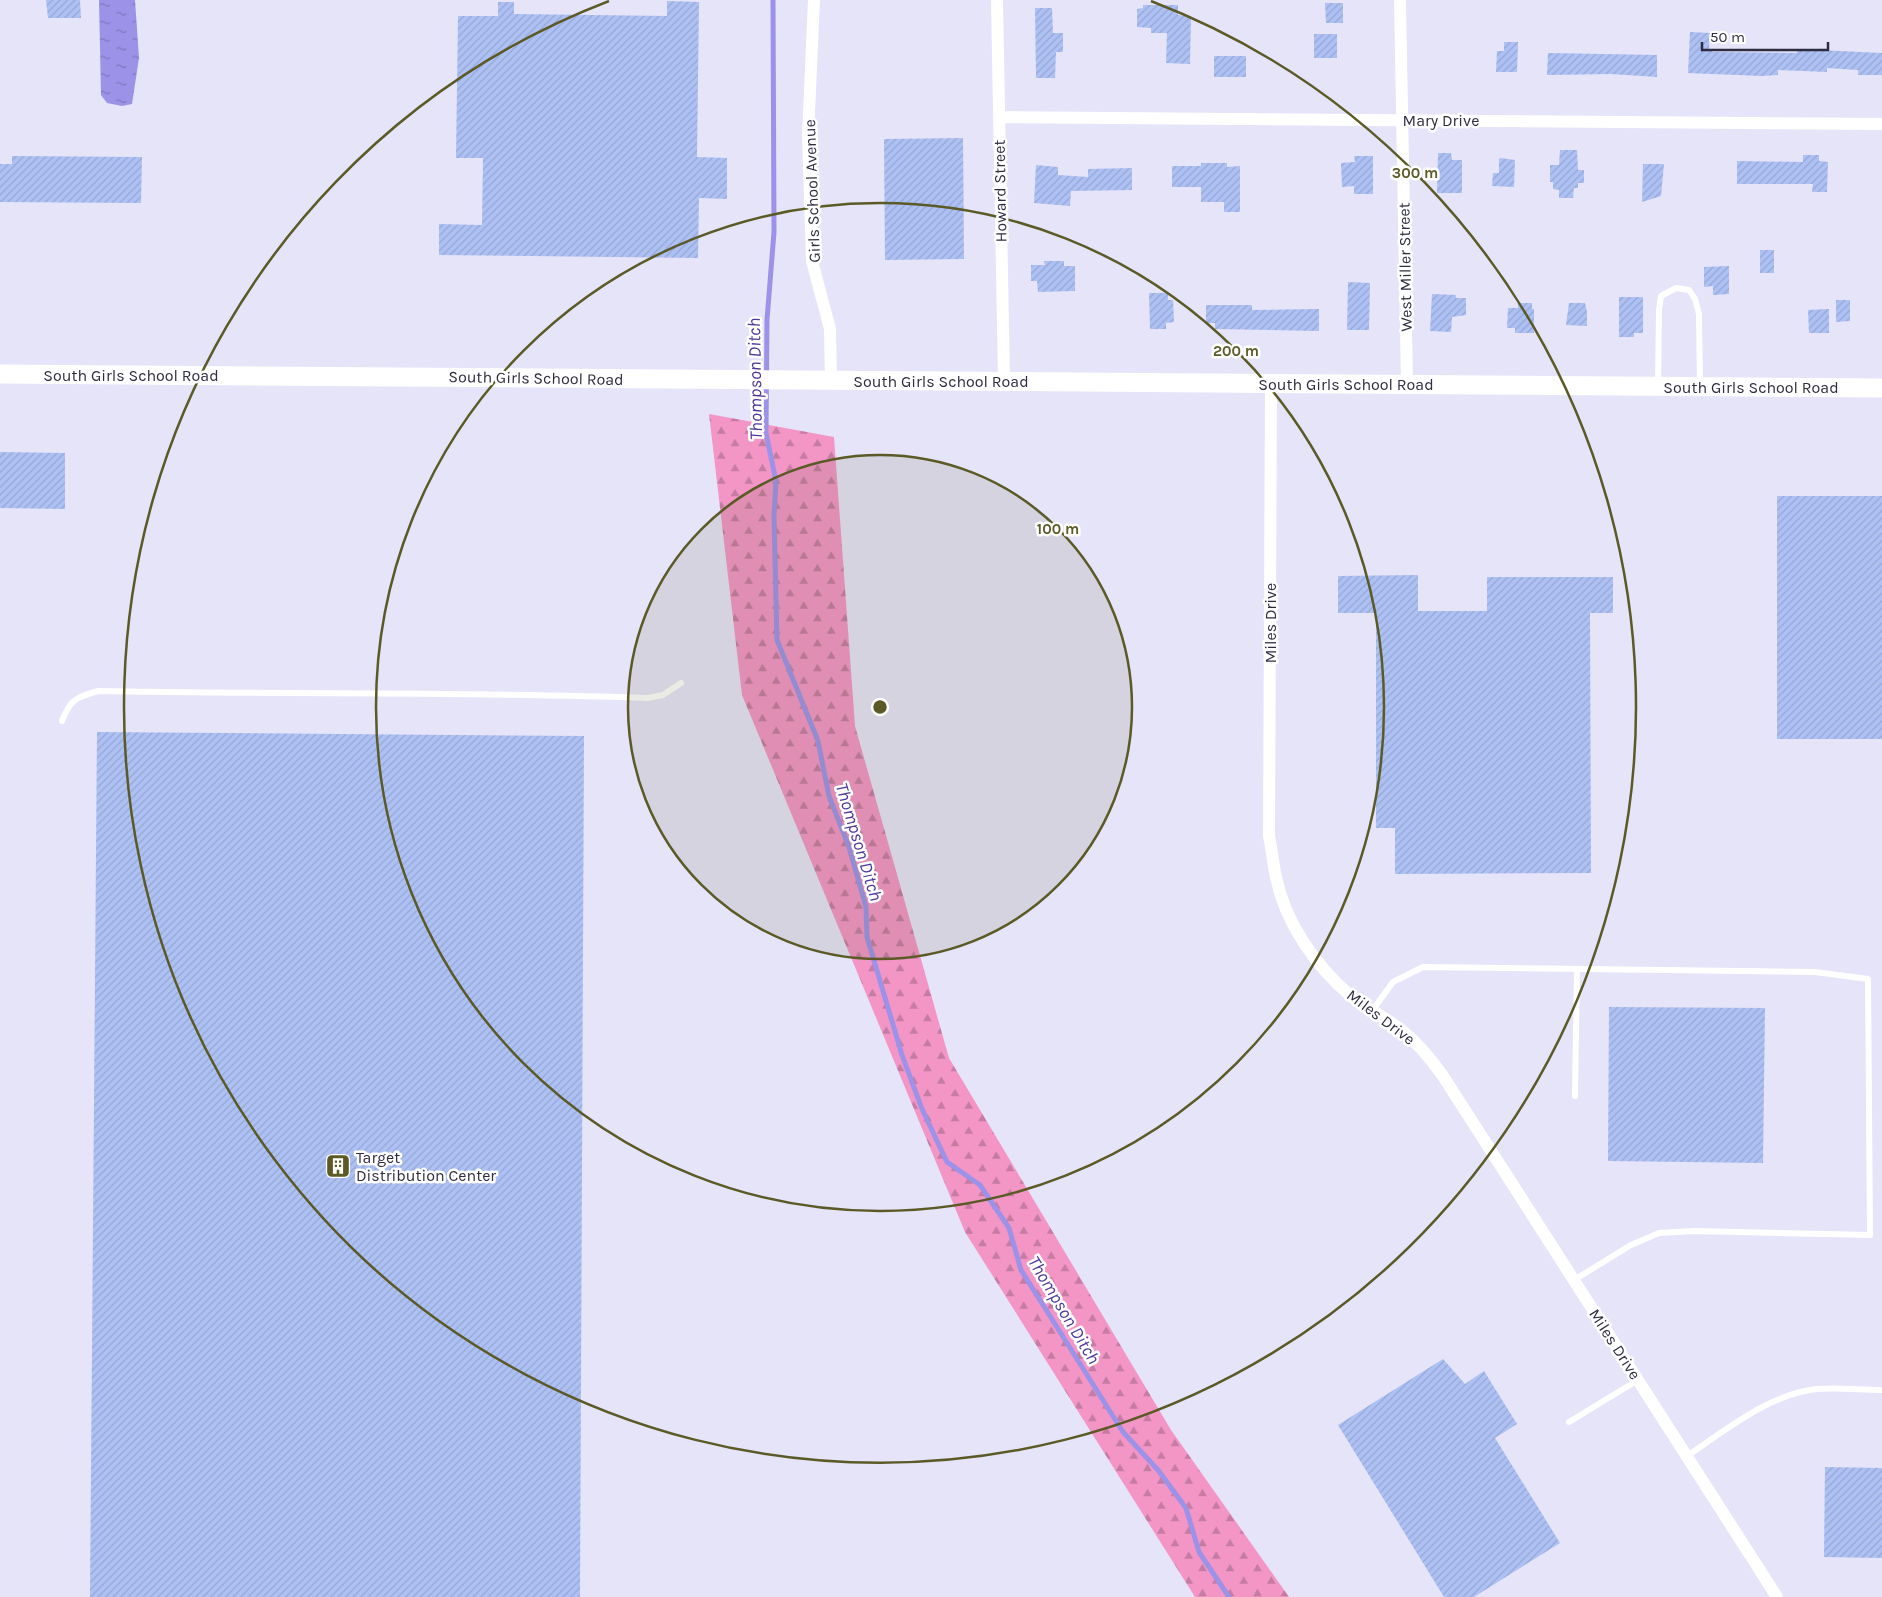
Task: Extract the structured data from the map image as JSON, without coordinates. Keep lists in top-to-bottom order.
{
  "streets": {
    "main road": ["South Girls School Road"],
    "street": [
      "Mary Drive",
      "Girls School Avenue",
      "Howard Street",
      "West Miller Street",
      "Miles Drive"
    ]
  },
  "crossings": [
    ["Mary Drive", "Howard Street"],
    ["Mary Drive", "West Miller Street"],
    ["Girls School Avenue", "South Girls School Road"],
    ["Howard Street", "South Girls School Road"],
    ["West Miller Street", "South Girls School Road"],
    ["South Girls School Road", "Miles Drive"]
  ],
  "water": ["Thompson Ditch"],
  "places": {
    "building": ["Target Distribution Center"]
  },
  "scale_bar": "50 m",
  "rings": ["300 m", "200 m", "100 m"]
}
